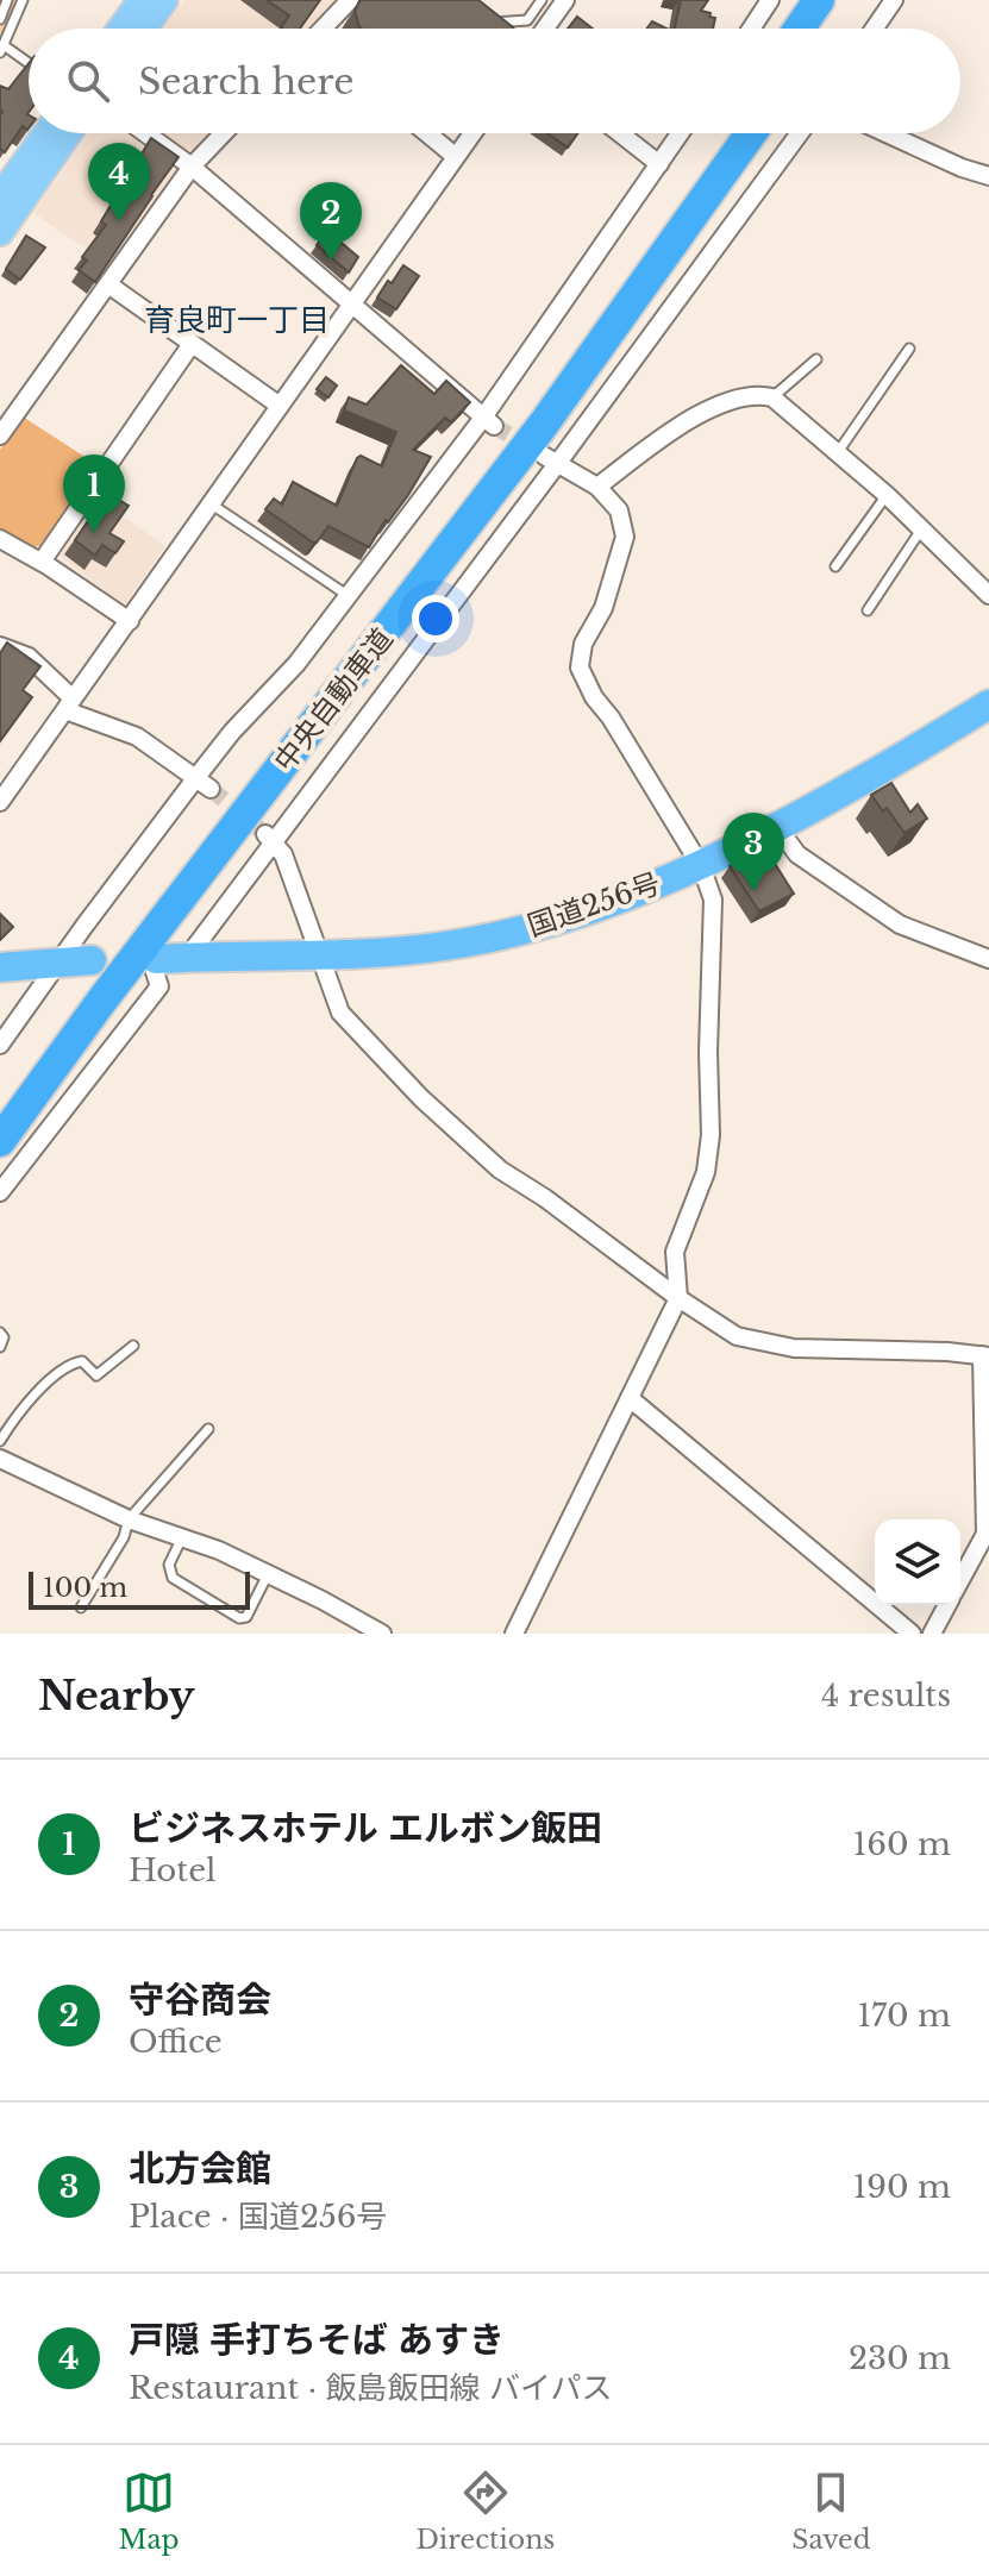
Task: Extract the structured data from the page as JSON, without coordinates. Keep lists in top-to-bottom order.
{
  "streets": {
    "highway": ["中央自動車道", "国道256号"]
  },
  "districts": ["育良町一丁目"],
  "scale_bar": "100 m",
  "page": {
    "search": "Search here",
    "pins": [
      "4",
      "2",
      "1",
      "3"
    ],
    "scale": "100 m",
    "heading": ["Nearby", "4 results"],
    "list": [
      {
        "mark": "1",
        "name": "ビジネスホテル エルボン飯田",
        "note": "Hotel",
        "value": "160 m"
      },
      {
        "mark": "2",
        "name": "守谷商会",
        "note": "Office",
        "value": "170 m"
      },
      {
        "mark": "3",
        "name": "北方会館",
        "note": "Place · 国道256号",
        "value": "190 m"
      },
      {
        "mark": "4",
        "name": "戸隠 手打ちそば あすき",
        "note": "Restaurant · 飯島飯田線 バイパス",
        "value": "230 m"
      }
    ],
    "nav": ["Map", "Directions", "Saved"]
  }
}
